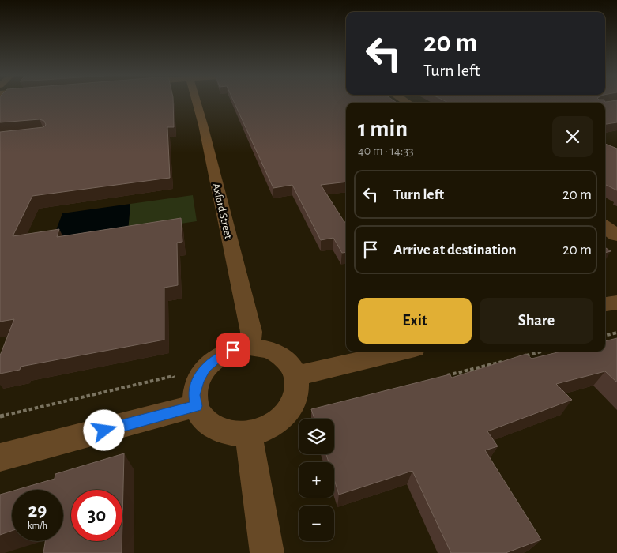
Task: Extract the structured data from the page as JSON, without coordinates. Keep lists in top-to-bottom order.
{
  "streets": {
    "street": ["Axford Street"]
  },
  "page": {
    "turn": ["20 m", "Turn left"],
    "heading": ["1 min", "40 m · 14:33"],
    "list": [
      {
        "name": "Turn left",
        "value": "20 m"
      },
      {
        "name": "Arrive at destination",
        "value": "20 m"
      }
    ],
    "buttons": ["Exit", "Share"],
    "map_buttons": ["+", "−"],
    "speed": "29 km/h",
    "limit": "30"
  }
}
